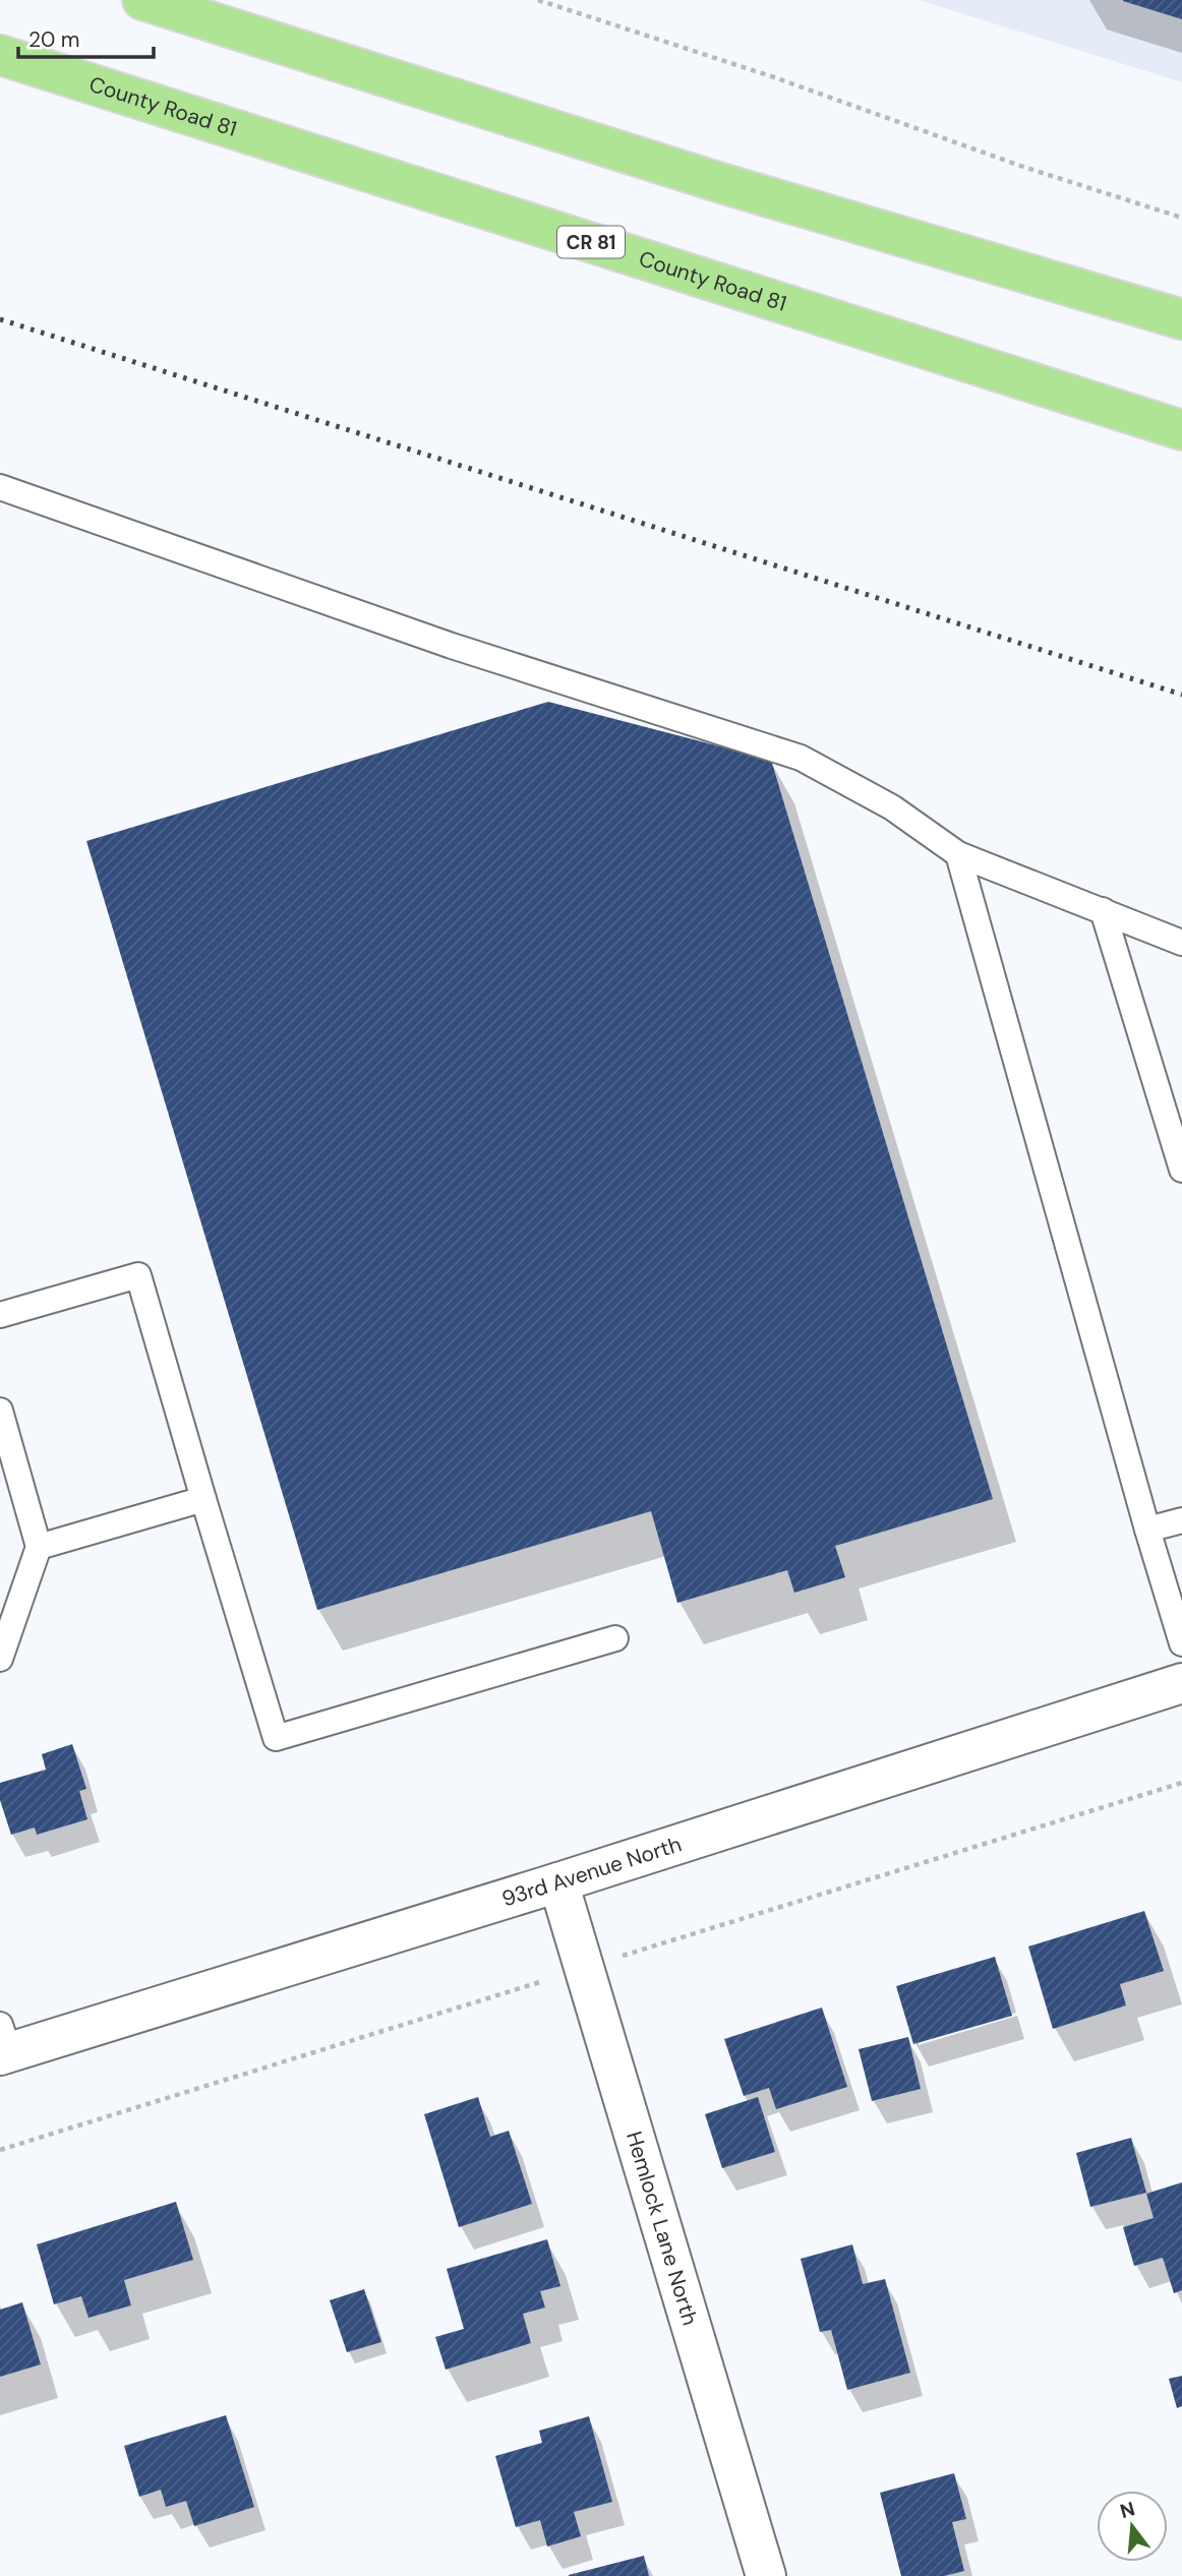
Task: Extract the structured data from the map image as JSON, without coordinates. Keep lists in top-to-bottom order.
{
  "streets": {
    "highway": ["County Road 81", "CR 81"],
    "street": ["93rd Avenue North", "Hemlock Lane North"]
  },
  "crossings": [
    ["93rd Avenue North", "Hemlock Lane North"]
  ],
  "scale_bar": "20 m",
  "north": "top"
}
